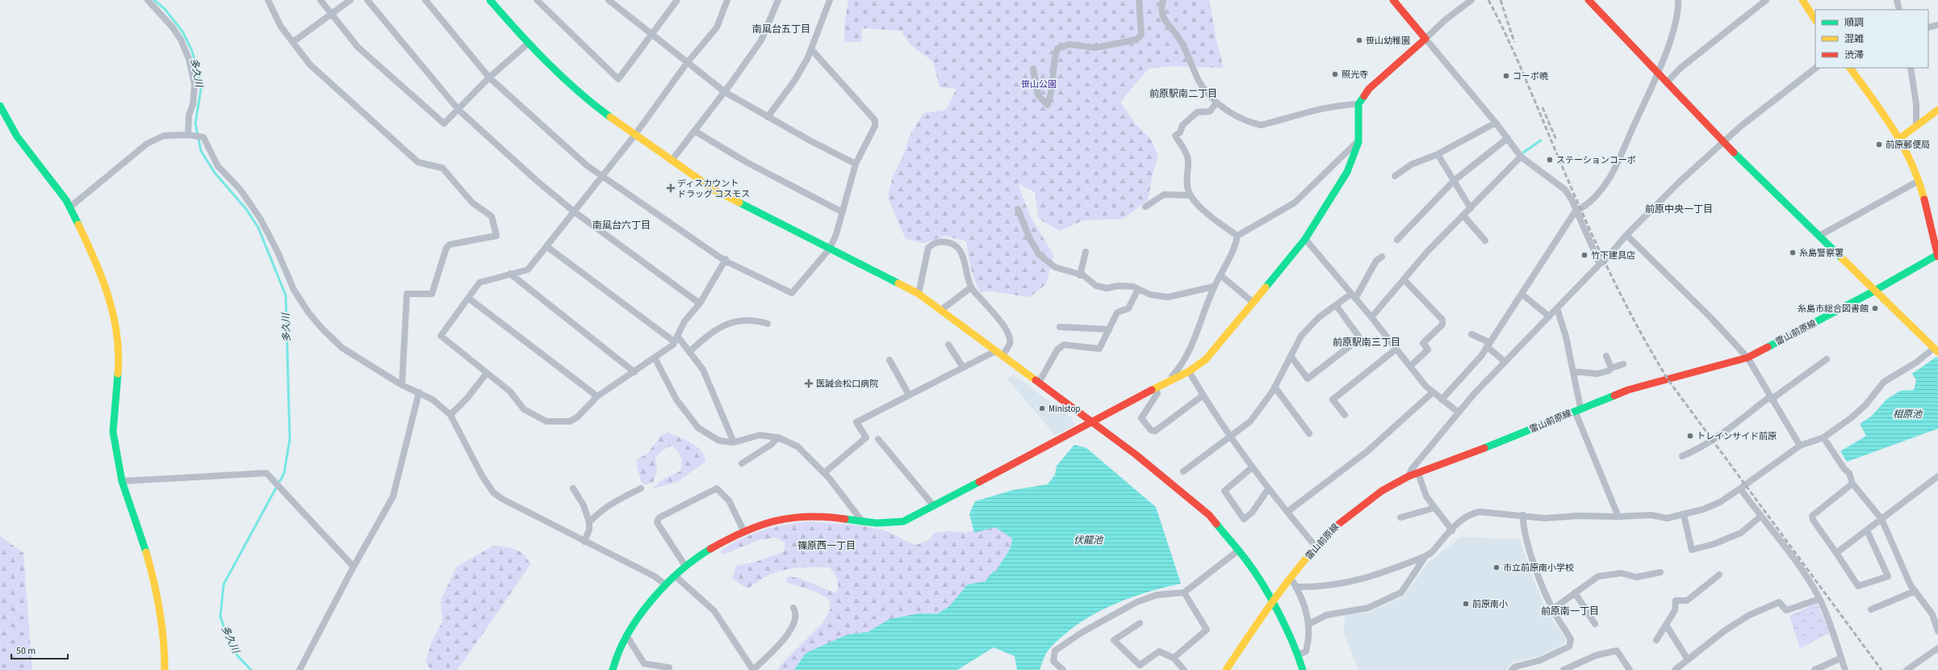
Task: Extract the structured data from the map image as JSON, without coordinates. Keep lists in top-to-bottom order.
{
  "streets": {
    "main road": ["雷山前原線"]
  },
  "districts": [
    "南風台五丁目",
    "前原駅南二丁目",
    "前原中央一丁目",
    "南風台六丁目",
    "前原駅南三丁目",
    "篠原西一丁目",
    "前原南一丁目"
  ],
  "water": ["多久川", "相原池", "伏龍池"],
  "parks": ["笹山公園"],
  "places": {
    "other": [
      "笹山幼稚園",
      "照光寺",
      "コーポ暁",
      "前原郵便局",
      "ステーションコーポ",
      "糸島警察署",
      "竹下建具店",
      "糸島市総合図書館",
      "Ministop",
      "トレインサイド前原",
      "市立前原南小学校",
      "前原南小"
    ],
    "health": ["ディスカウント ドラッグ コスモス", "医誠会松口病院"]
  },
  "legend": ["順調", "混雑", "渋滞"],
  "scale_bar": "50 m"
}
